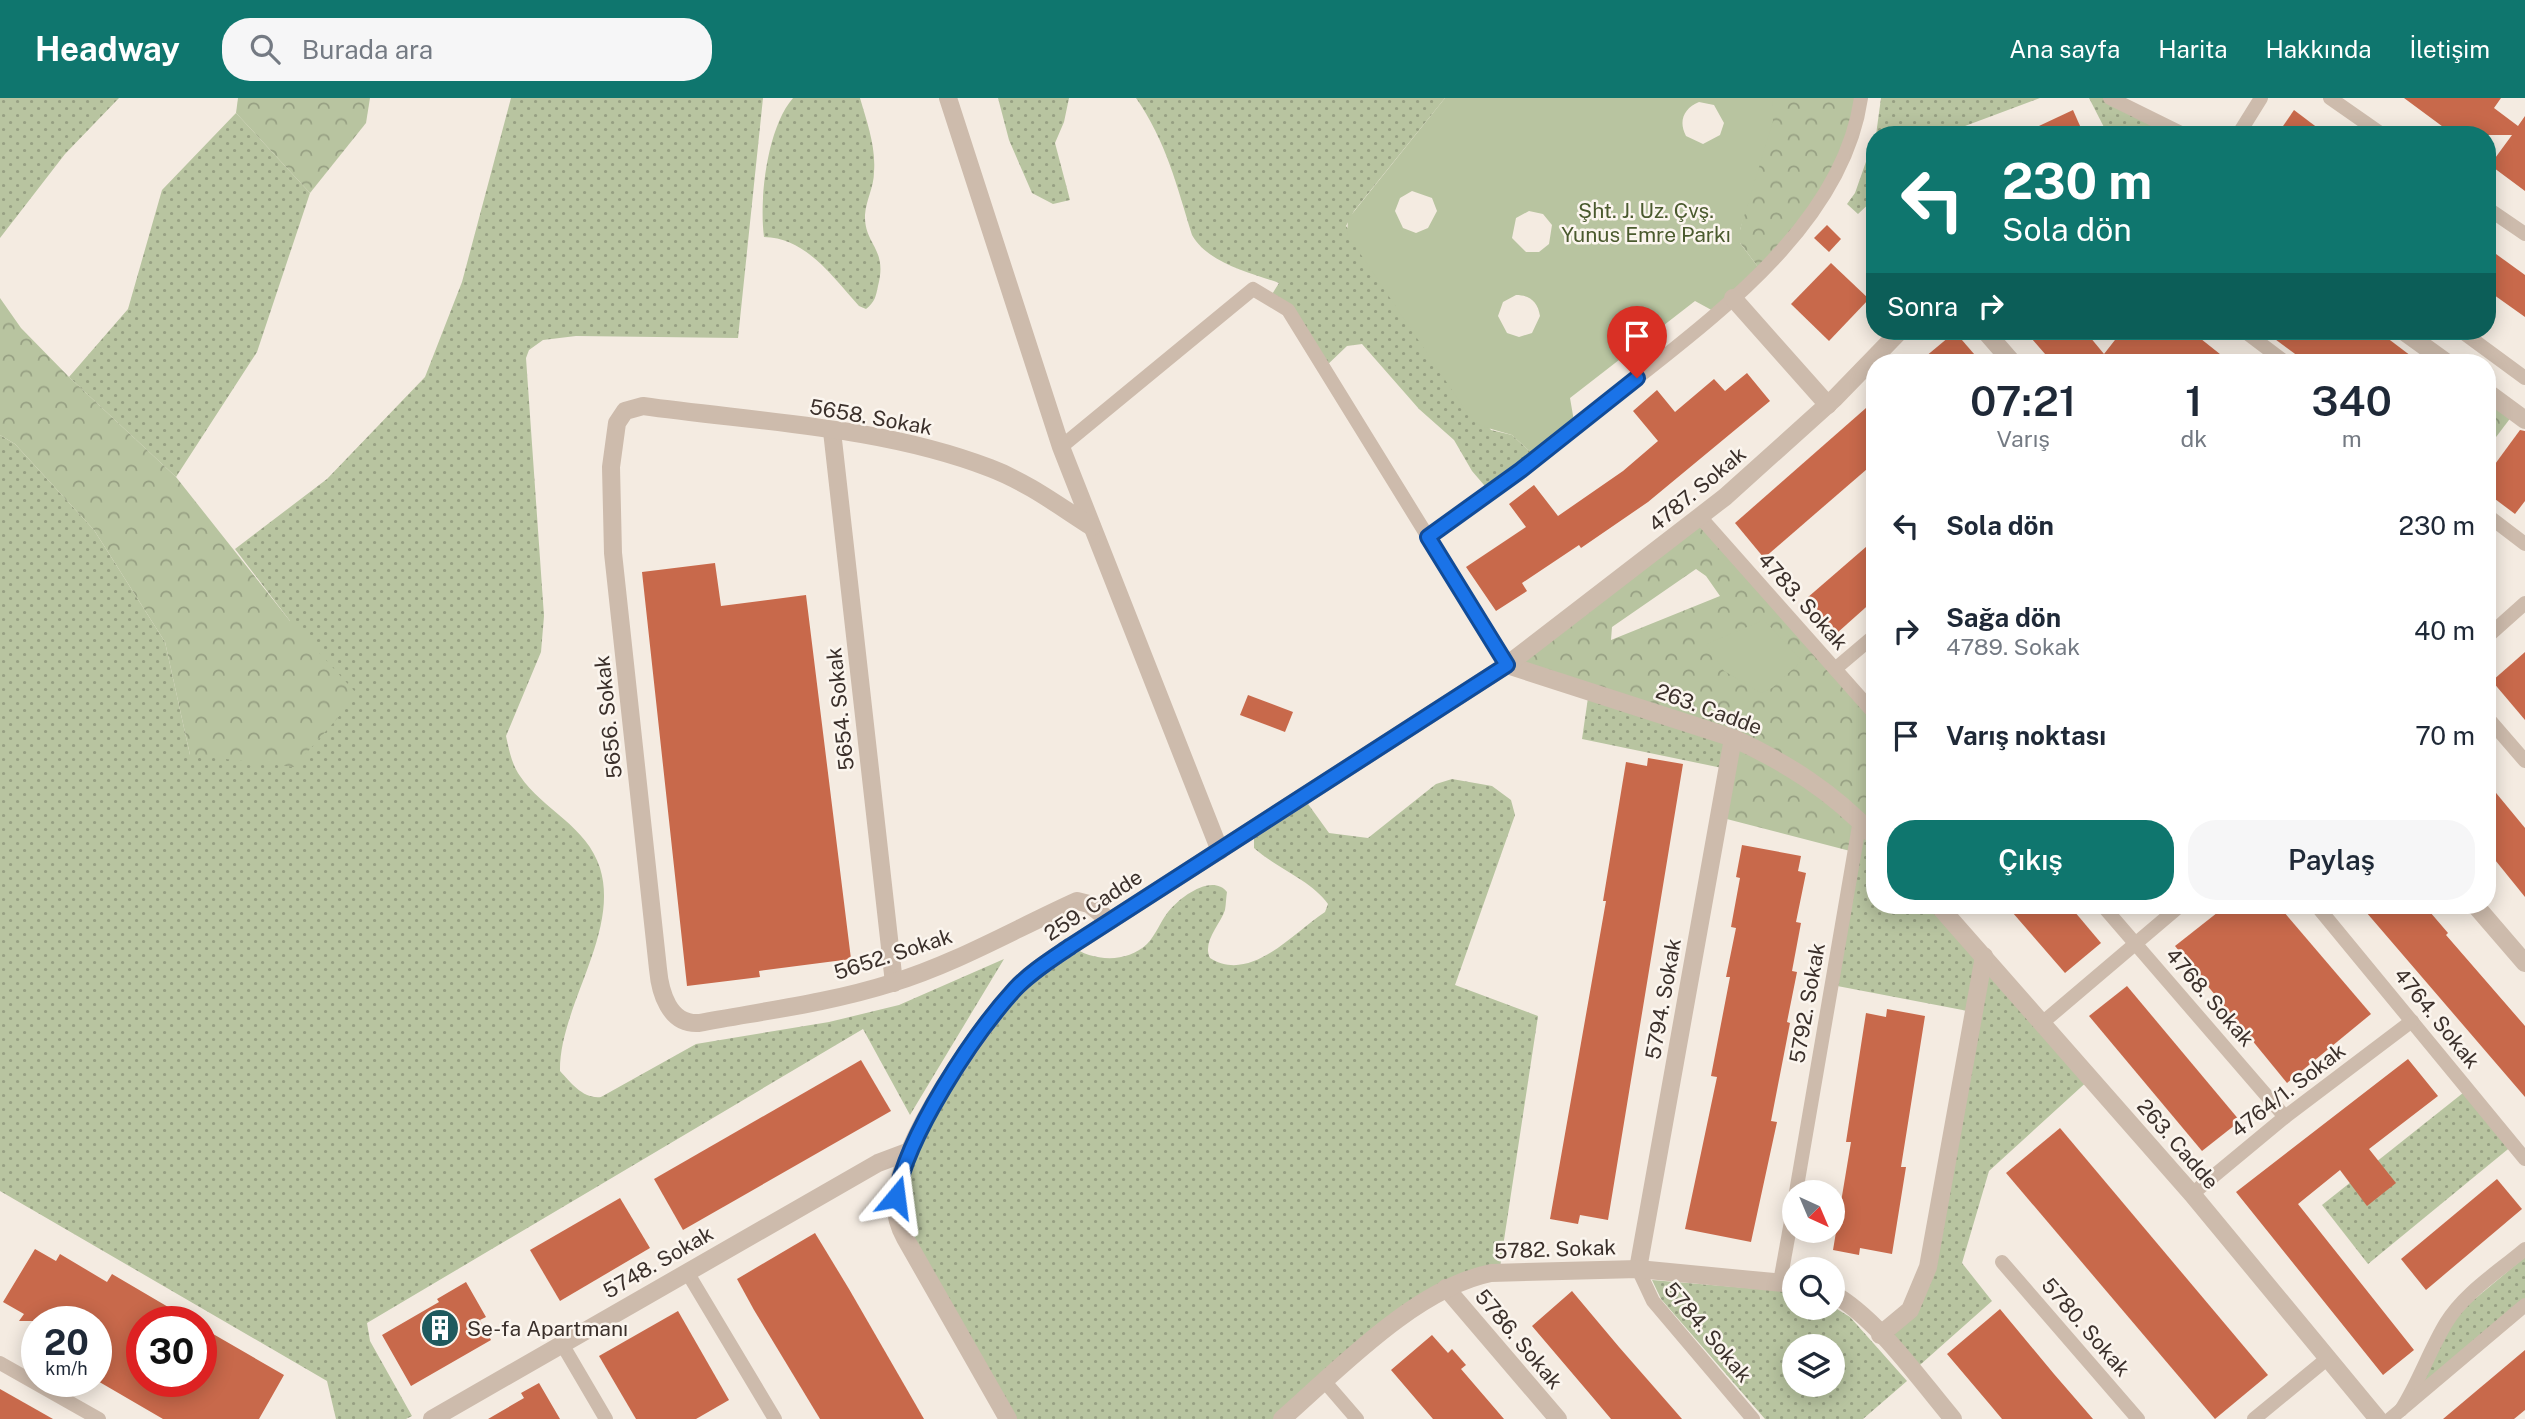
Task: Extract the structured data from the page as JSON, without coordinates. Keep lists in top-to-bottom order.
{
  "streets": {
    "street": [
      "5658. Sokak",
      "4787. Sokak",
      "5654. Sokak",
      "263. Cadde",
      "5656. Sokak",
      "259. Cadde",
      "5652. Sokak",
      "5794. Sokak",
      "5782. Sokak",
      "5748. Sokak",
      "5786. Sokak"
    ],
    "lane": [
      "4783. Sokak",
      "4768. Sokak",
      "5792. Sokak",
      "4764. Sokak",
      "4764/1. Sokak",
      "5780. Sokak",
      "5784. Sokak"
    ]
  },
  "crossings": [
    ["5658. Sokak", "5654. Sokak"],
    ["5658. Sokak", "5656. Sokak"],
    ["4787. Sokak", "4783. Sokak"],
    ["4787. Sokak", "263. Cadde"],
    ["4787. Sokak", "259. Cadde"],
    ["5654. Sokak", "5652. Sokak"],
    ["263. Cadde", "259. Cadde"],
    ["263. Cadde", "5794. Sokak"],
    ["263. Cadde", "5792. Sokak"],
    ["263. Cadde", "4764/1. Sokak"],
    ["5656. Sokak", "5652. Sokak"],
    ["259. Cadde", "5652. Sokak"],
    ["259. Cadde", "5748. Sokak"],
    ["4768. Sokak", "4764/1. Sokak"],
    ["5794. Sokak", "5782. Sokak"],
    ["5794. Sokak", "5784. Sokak"],
    ["4764. Sokak", "4764/1. Sokak"],
    ["5782. Sokak", "5784. Sokak"],
    ["5782. Sokak", "5786. Sokak"]
  ],
  "parks": ["Şht. J. Uz. Çvş. Yunus Emre Parkı"],
  "places": {
    "building": ["Se-fa Apartmanı"]
  },
  "north": "bottom right",
  "page": {
    "header": "Headway",
    "search": "Burada ara",
    "nav": [
      "Ana sayfa",
      "Harita",
      "Hakkında",
      "İletişim"
    ],
    "turn": ["230 m", "Sola dön"],
    "then": "Sonra",
    "eta": [
      "07:21",
      "Varış",
      "1",
      "dk",
      "340",
      "m"
    ],
    "list": [
      {
        "name": "Sola dön",
        "value": "230 m"
      },
      {
        "name": "Sağa dön",
        "note": "4789. Sokak",
        "value": "40 m"
      },
      {
        "name": "Varış noktası",
        "value": "70 m"
      }
    ],
    "buttons": ["Çıkış", "Paylaş"],
    "speed": "20 km/h",
    "limit": "30"
  }
}
